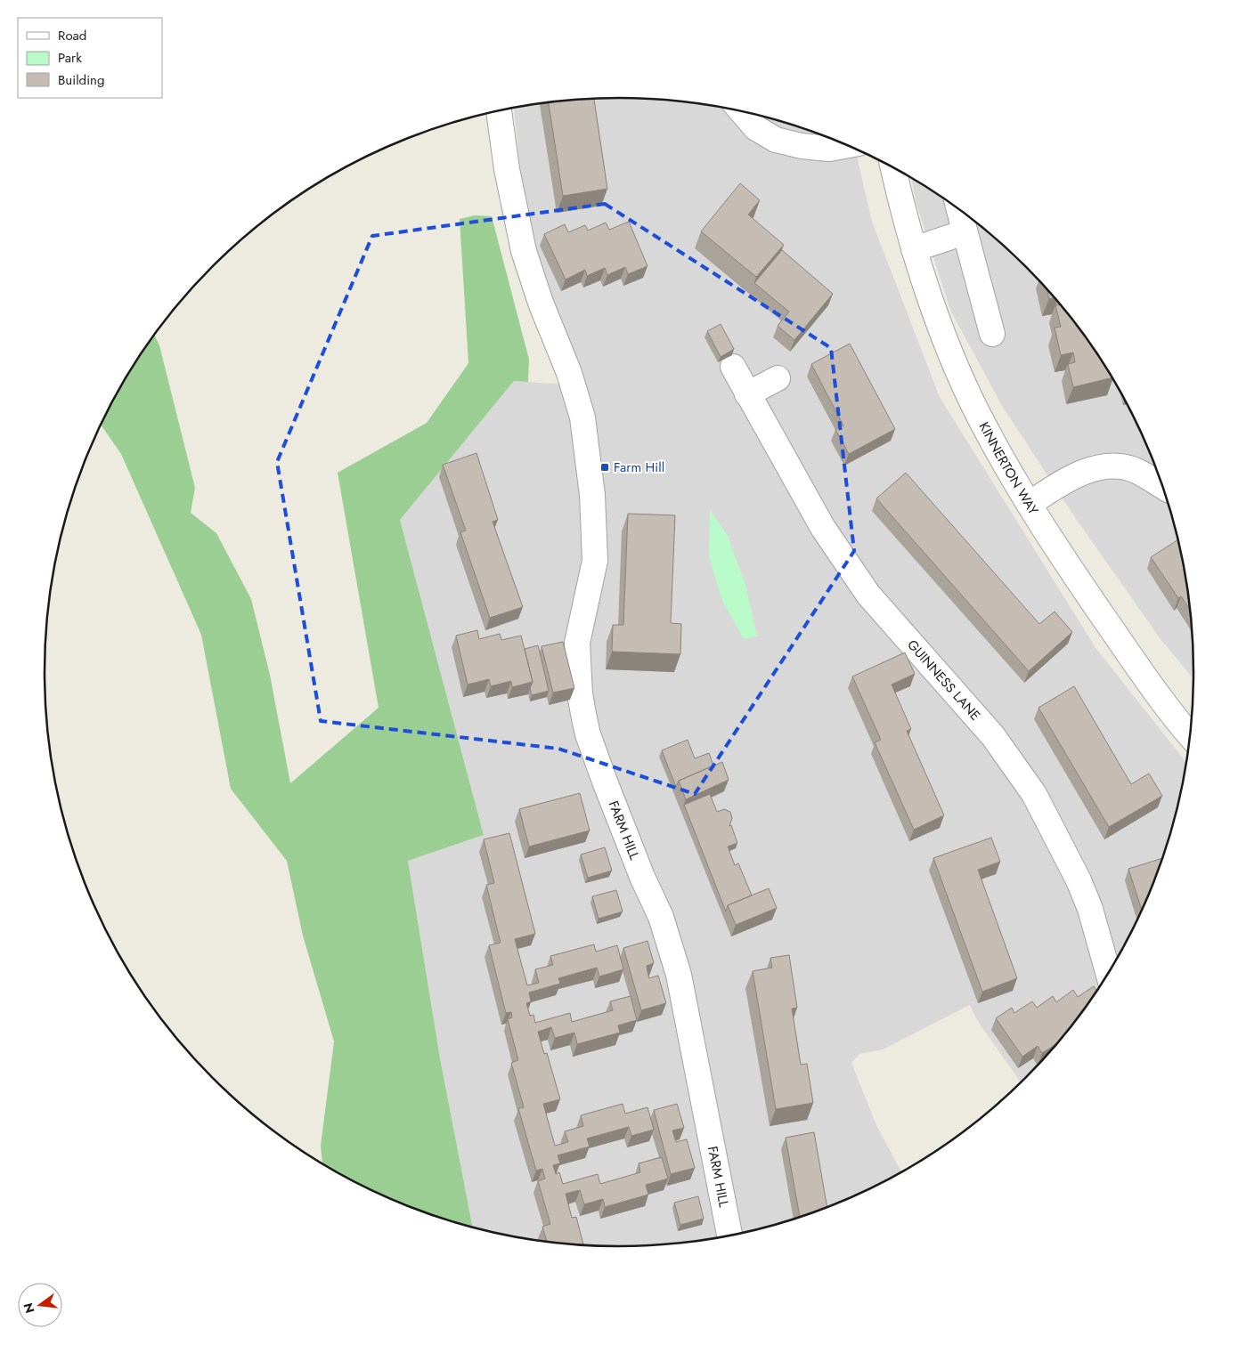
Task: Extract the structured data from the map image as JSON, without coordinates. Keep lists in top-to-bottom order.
{
  "streets": {
    "street": ["KINNERTON WAY", "GUINNESS LANE", "FARM HILL"]
  },
  "places": {
    "transit": ["Farm Hill"]
  },
  "legend": ["Road", "Park", "Building"],
  "north": "left"
}
